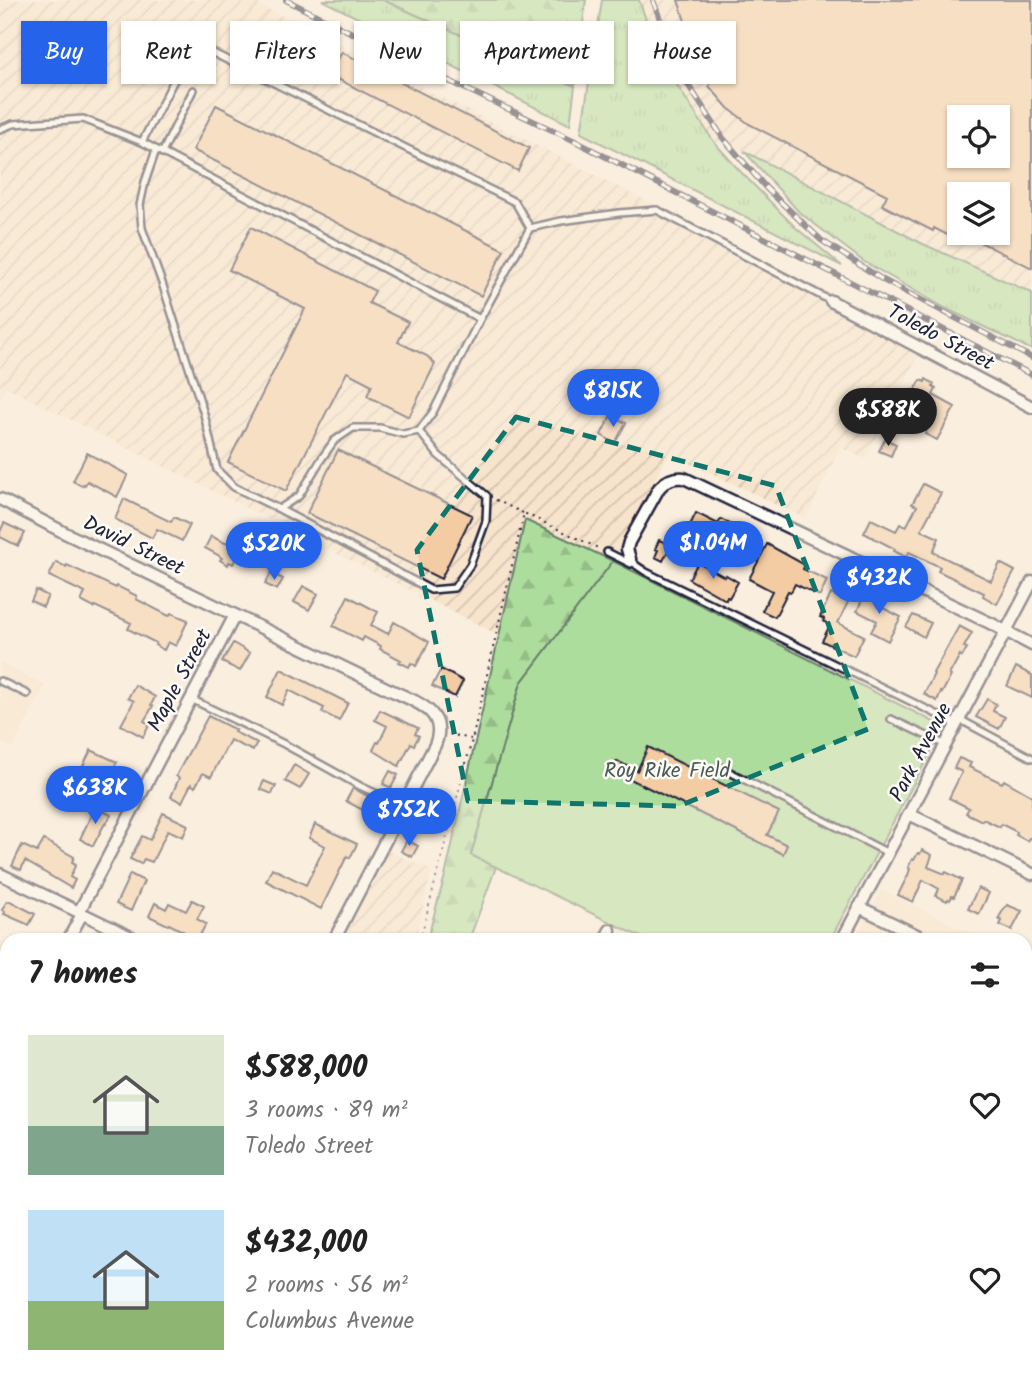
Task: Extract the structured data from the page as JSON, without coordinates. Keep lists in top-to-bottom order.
{
  "streets": {
    "street": [
      "Toledo Street",
      "David Street",
      "Maple Street",
      "Park Avenue"
    ]
  },
  "crossings": [
    ["David Street", "Maple Street"]
  ],
  "parks": ["Roy Rike Field"],
  "page": {
    "chip": [
      "Buy",
      "Rent",
      "Filters",
      "New",
      "Apartment",
      "House"
    ],
    "price": [
      "$815K",
      "$588K",
      "$1.04M",
      "$520K",
      "$432K",
      "$638K",
      "$752K"
    ],
    "heading": "7 homes",
    "list": [
      {
        "name": "$588,000",
        "note": "3 rooms · 89 m² · Toledo Street"
      },
      {
        "name": "$432,000",
        "note": "2 rooms · 56 m² · Columbus Avenue"
      }
    ]
  }
}
